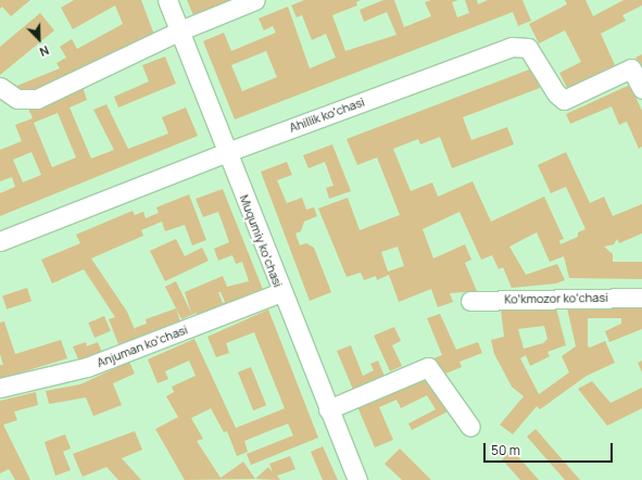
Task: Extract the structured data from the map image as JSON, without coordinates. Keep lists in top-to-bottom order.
{
  "streets": {
    "street": [
      "Ahillik koʻchasi",
      "Muqumiy koʻchasi",
      "Koʻkmozor koʻchasi",
      "Anjuman koʻchasi"
    ]
  },
  "crossings": [
    ["Ahillik koʻchasi", "Muqumiy koʻchasi"],
    ["Muqumiy koʻchasi", "Anjuman koʻchasi"]
  ],
  "scale_bar": "50 m",
  "north": "bottom right"
}
